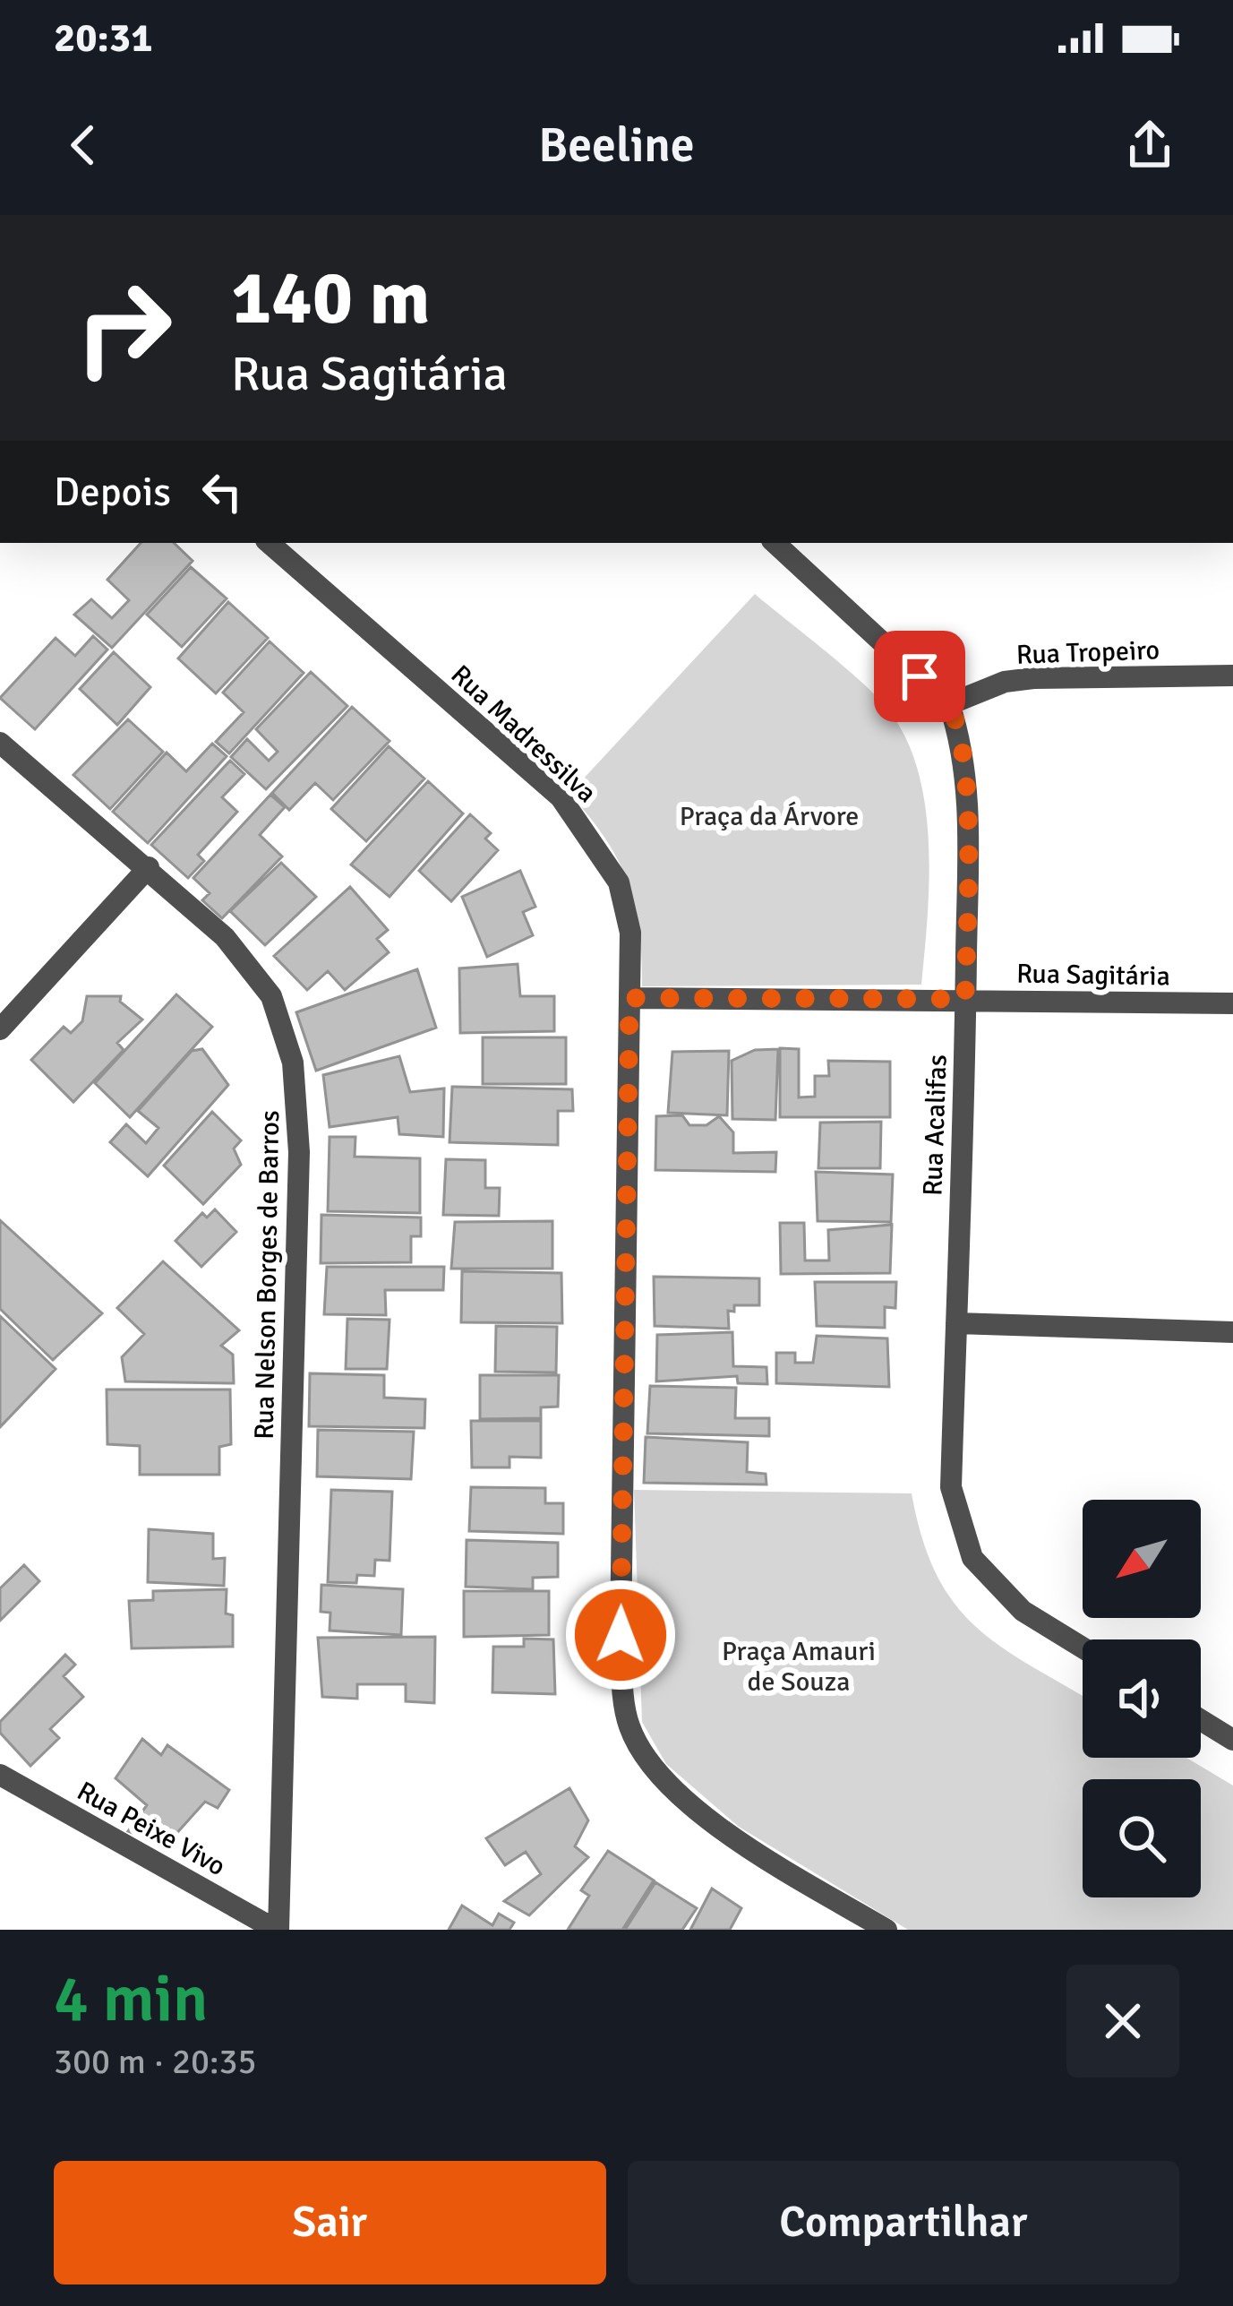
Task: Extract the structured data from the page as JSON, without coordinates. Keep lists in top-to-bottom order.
{
  "streets": {
    "street": [
      "Rua Tropeiro",
      "Rua Madressilva",
      "Rua Sagitária",
      "Rua Acalifas",
      "Rua Nelson Borges de Barros",
      "Rua Peixe Vivo"
    ]
  },
  "crossings": [
    ["Rua Tropeiro", "Rua Acalifas"],
    ["Rua Madressilva", "Rua Sagitária"],
    ["Rua Sagitária", "Rua Acalifas"],
    ["Rua Nelson Borges de Barros", "Rua Peixe Vivo"]
  ],
  "parks": ["Praça da Árvore", "Praça Amauri de Souza"],
  "north": "bottom left",
  "page": {
    "status": "20:31",
    "header": "Beeline",
    "turn": ["140 m", "Rua Sagitária"],
    "then": "Depois",
    "heading": ["4 min", "300 m · 20:35"],
    "buttons": ["Sair", "Compartilhar"]
  }
}
